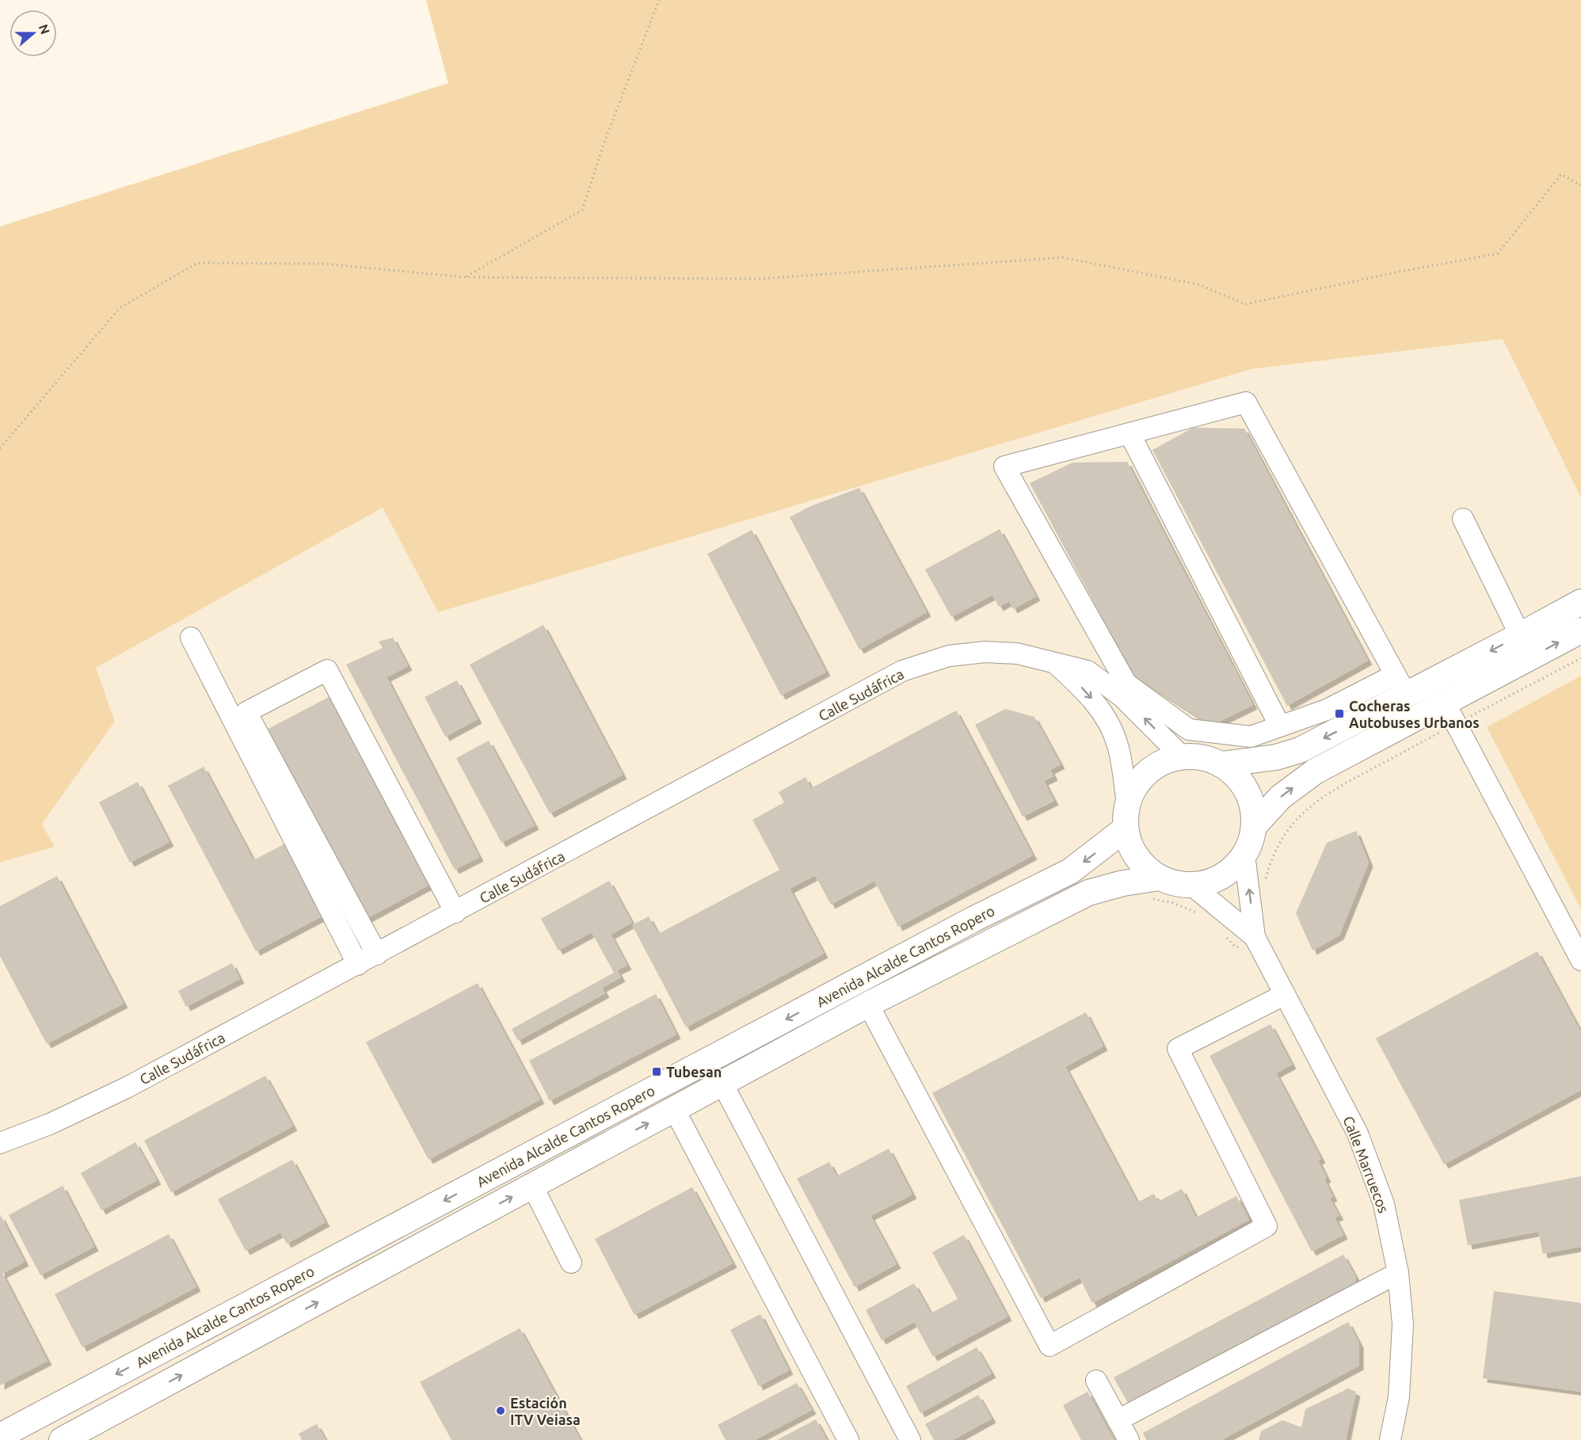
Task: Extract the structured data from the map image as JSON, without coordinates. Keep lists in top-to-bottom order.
{
  "streets": {
    "main road": ["Avenida Alcalde Cantos Ropero"],
    "street": ["Calle Sudáfrica", "Calle Marruecos"]
  },
  "crossings": [
    ["Calle Sudáfrica", "Avenida Alcalde Cantos Ropero"],
    ["Calle Sudáfrica", "Calle Marruecos"],
    ["Avenida Alcalde Cantos Ropero", "Calle Marruecos"]
  ],
  "places": {
    "transit": ["Cocheras Autobuses Urbanos", "Tubesan"],
    "other": ["Estación ITV Veiasa"]
  },
  "north": "right"
}
